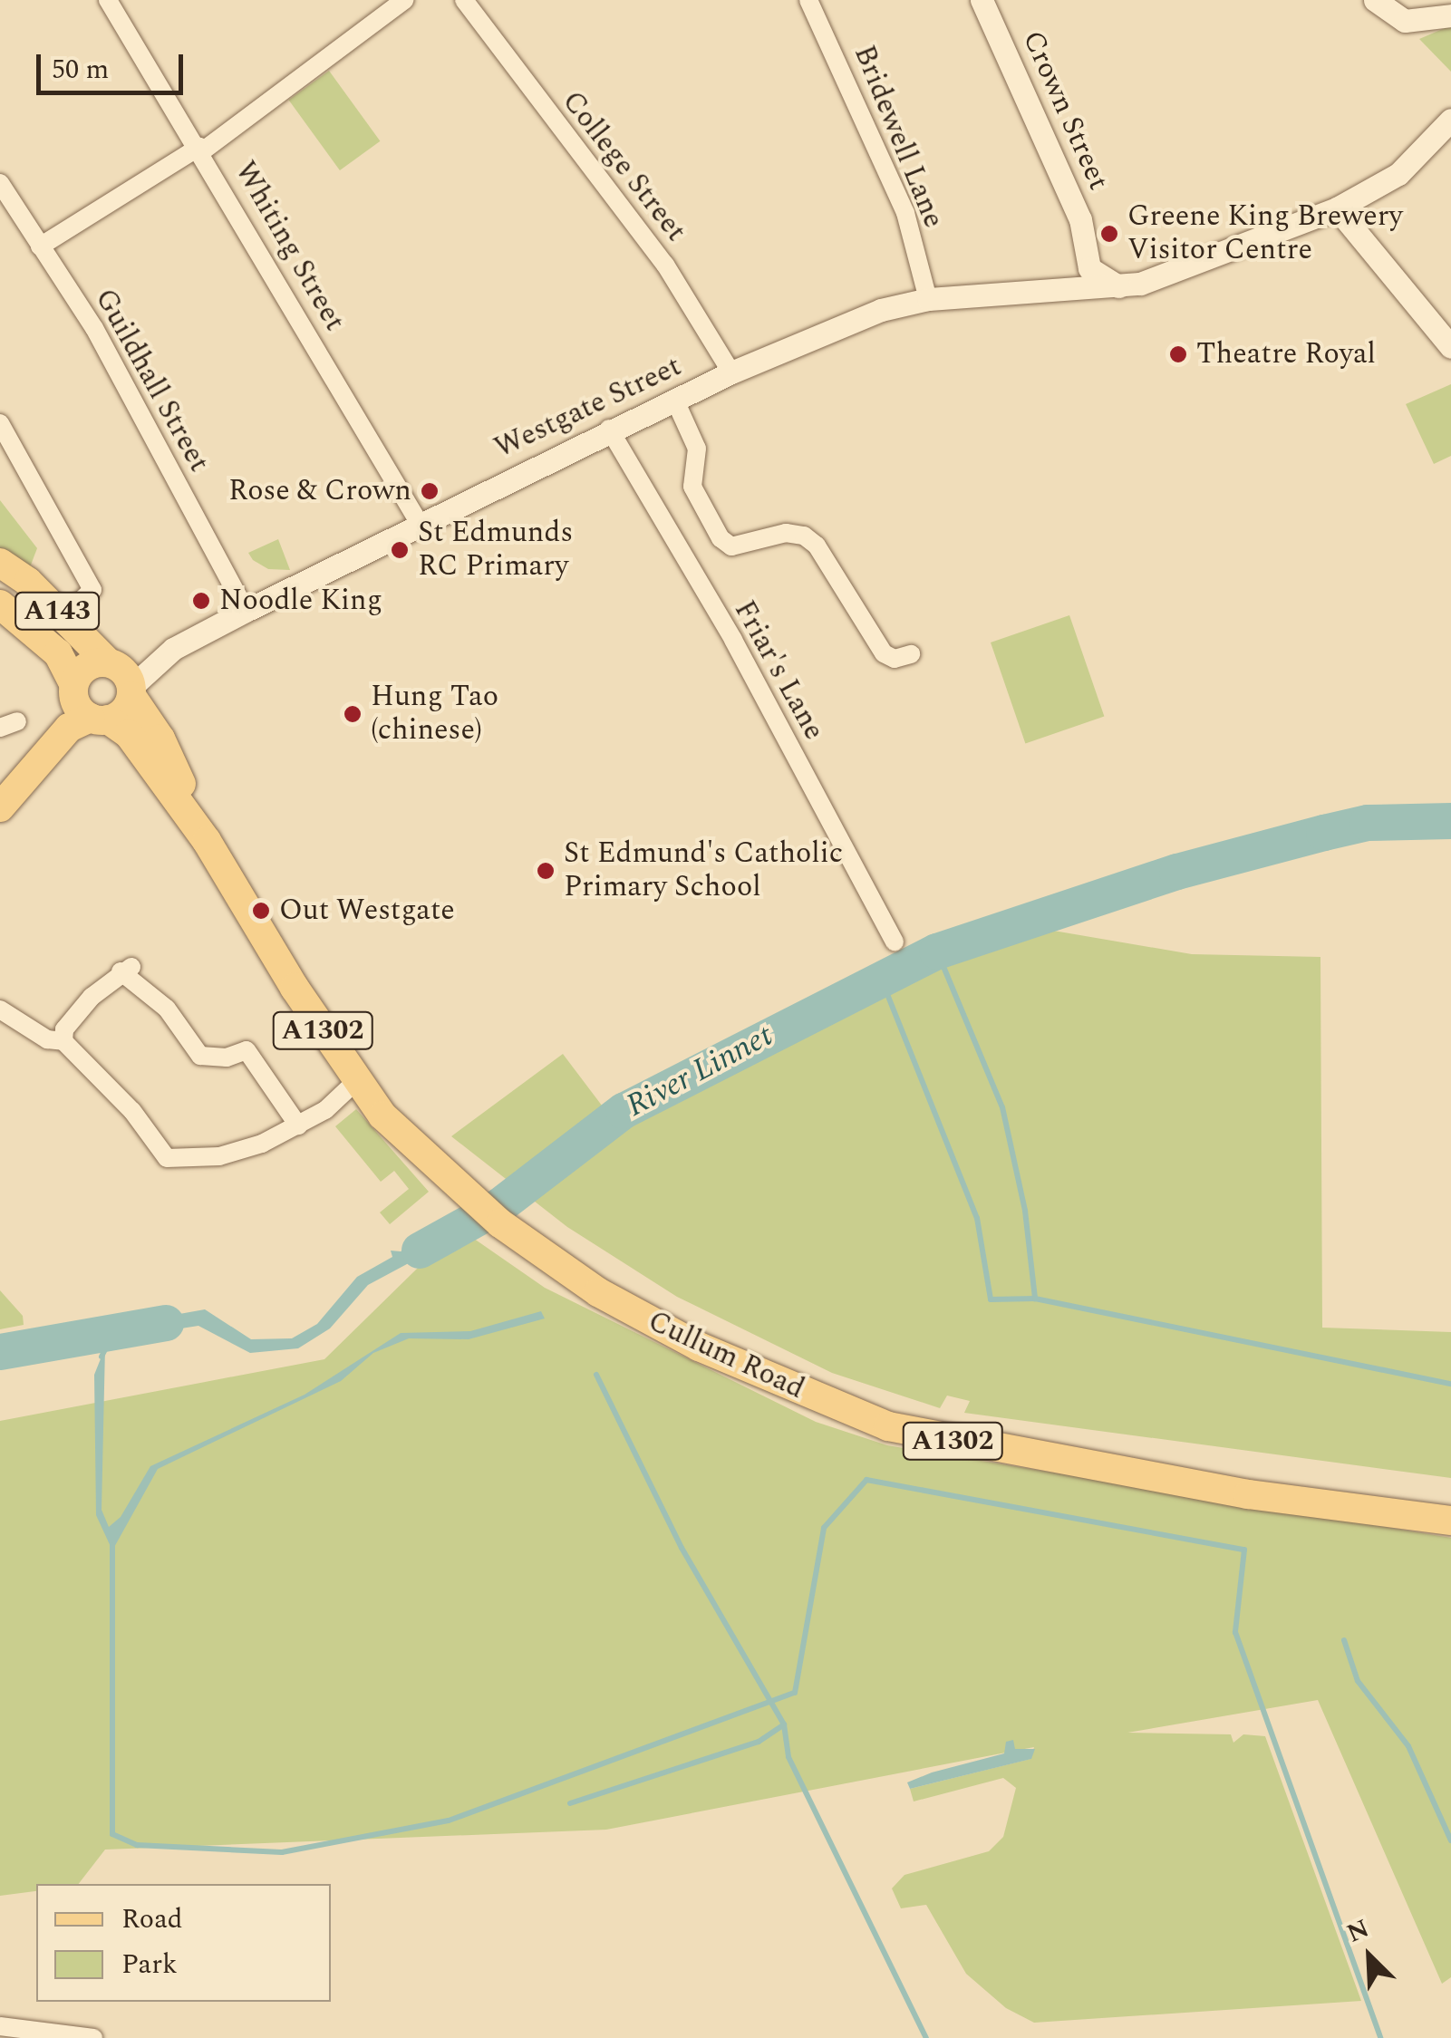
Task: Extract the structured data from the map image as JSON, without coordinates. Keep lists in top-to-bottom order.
{
  "streets": {
    "main road": ["A143", "A1302", "Cullum Road"],
    "street": [
      "Crown Street",
      "Bridewell Lane",
      "College Street",
      "Whiting Street",
      "Guildhall Street",
      "Westgate Street",
      "Friar's Lane"
    ]
  },
  "crossings": [
    ["Crown Street", "Westgate Street"],
    ["Bridewell Lane", "Westgate Street"],
    ["College Street", "Westgate Street"],
    ["Whiting Street", "Westgate Street"],
    ["Guildhall Street", "Westgate Street"],
    ["Westgate Street", "A143"],
    ["Westgate Street", "Friar's Lane"],
    ["Westgate Street", "Cullum Road"],
    ["A143", "Cullum Road"]
  ],
  "water": ["River Linnet"],
  "places": [
    "Greene King Brewery Visitor Centre",
    "Theatre Royal",
    "Rose & Crown",
    "St Edmunds RC Primary",
    "Noodle King",
    "Hung Tao (chinese)",
    "St Edmund's Catholic Primary School",
    "Out Westgate"
  ],
  "legend": ["Road", "Park"],
  "scale_bar": "50 m",
  "north": "top left"
}
